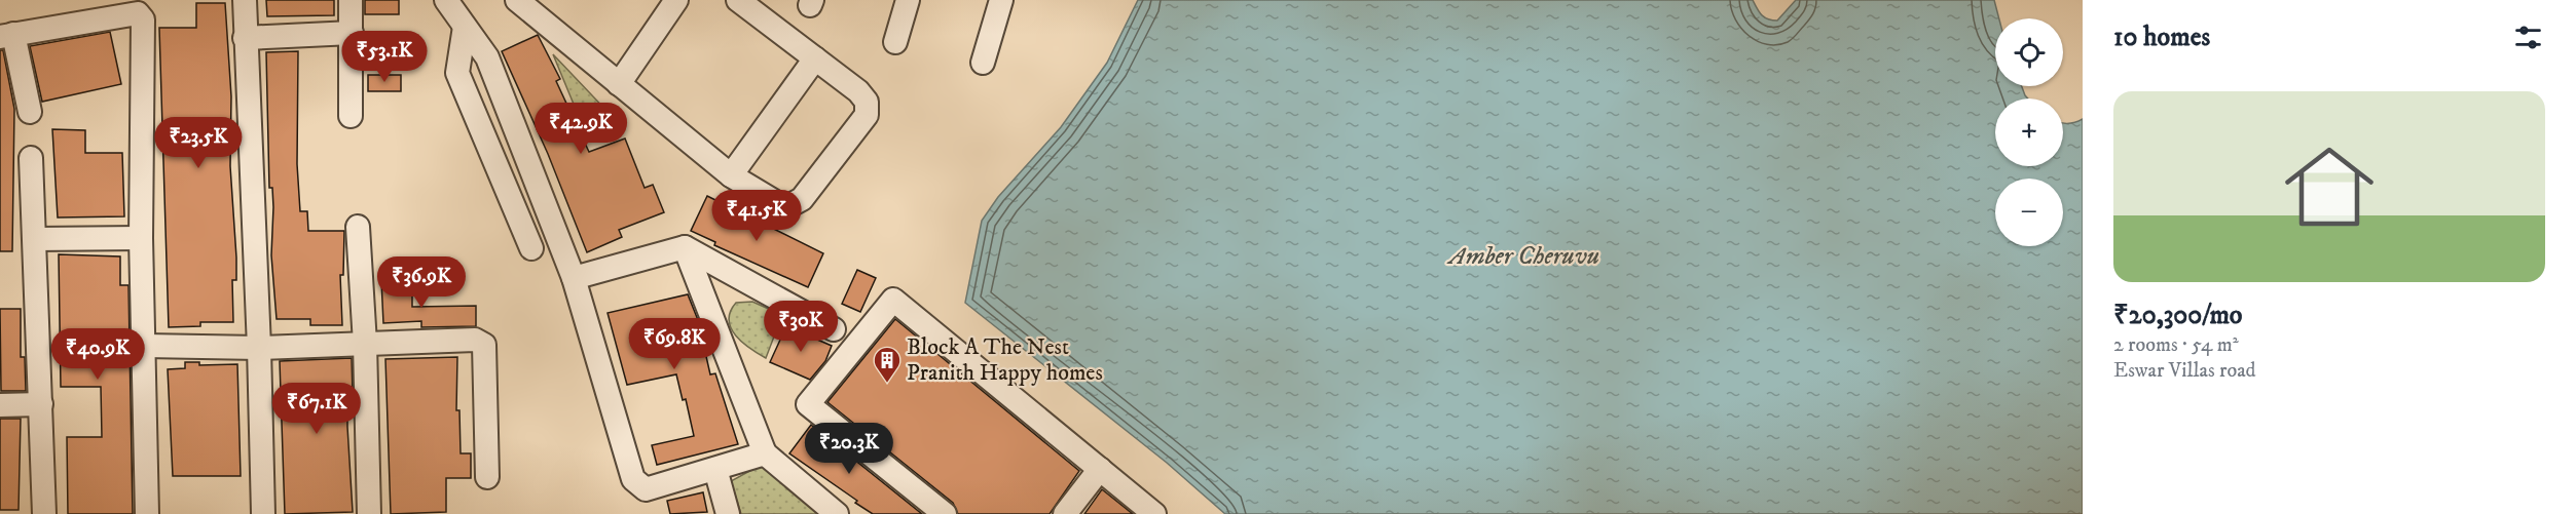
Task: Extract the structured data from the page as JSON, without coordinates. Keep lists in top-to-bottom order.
{
  "water": ["Amber Cheruvu"],
  "places": {
    "building": ["Block A The Nest Pranith Happy homes"]
  },
  "page": {
    "heading": "10 homes",
    "map_buttons": ["+", "−"],
    "price": [
      "₹53.1K",
      "₹42.9K",
      "₹23.5K",
      "₹41.5K",
      "₹36.9K",
      "₹30K",
      "₹69.8K",
      "₹40.9K",
      "₹67.1K",
      "₹20.3K"
    ],
    "list": [
      {
        "name": "₹20,300/mo",
        "note": "2 rooms · 54 m² · Eswar Villas road"
      }
    ]
  }
}
